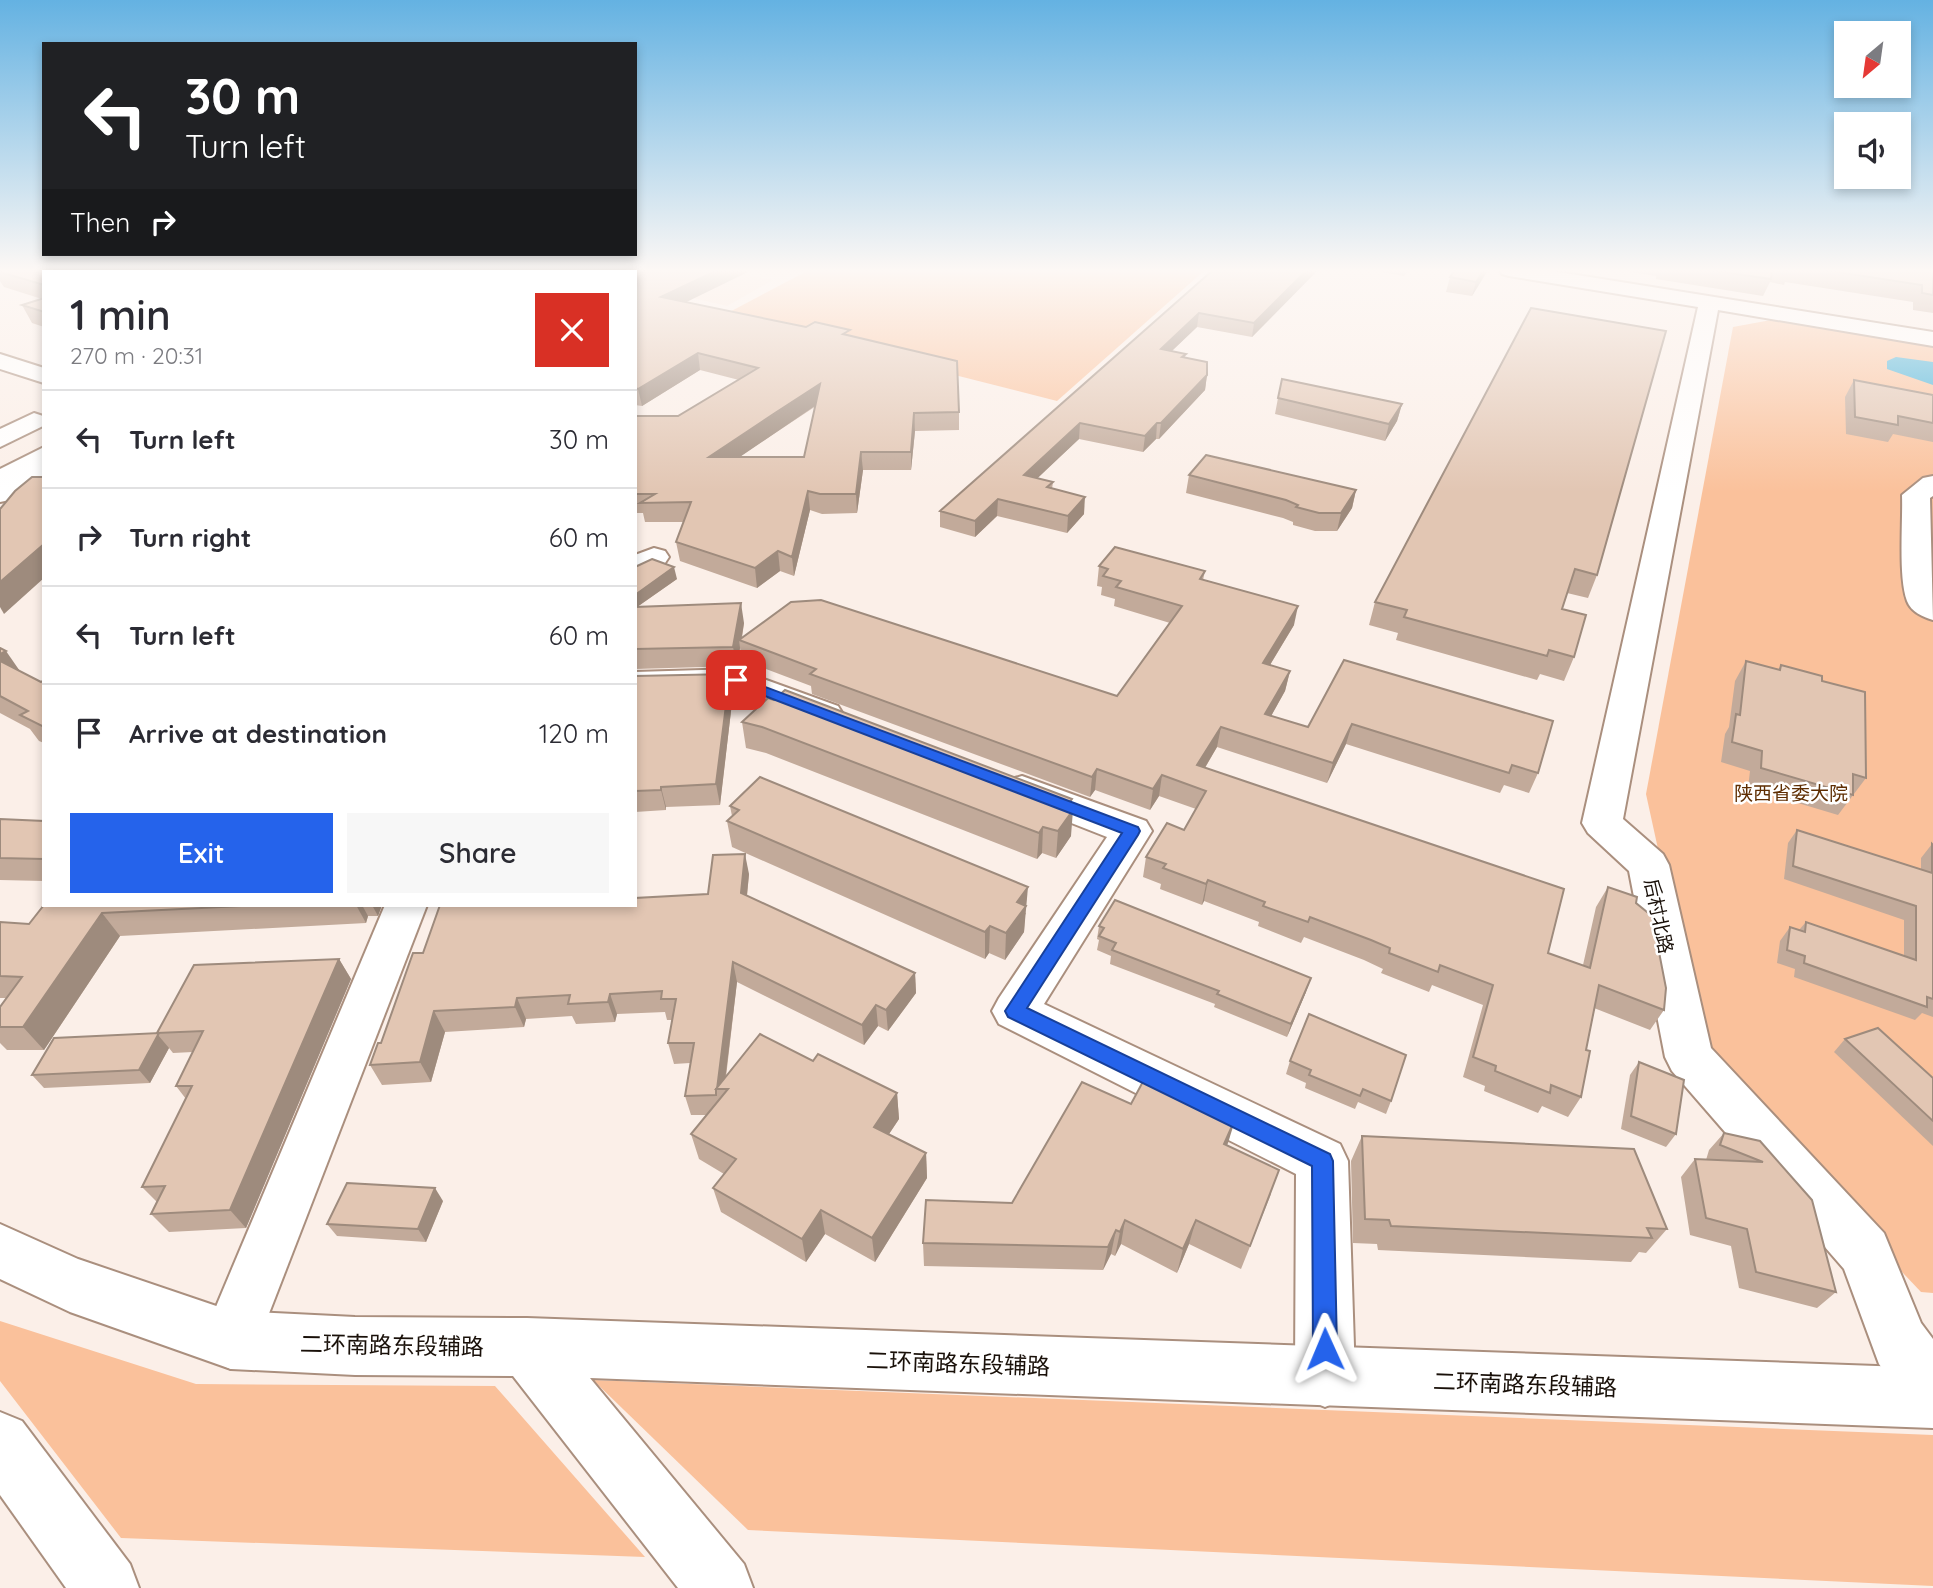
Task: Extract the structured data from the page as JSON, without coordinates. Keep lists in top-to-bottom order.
{
  "streets": {
    "main road": ["后村北路", "二环南路东段辅路"]
  },
  "parks": ["陕西省委大院"],
  "north": "bottom left",
  "page": {
    "turn": ["30 m", "Turn left"],
    "then": "Then",
    "heading": ["1 min", "270 m · 20:31"],
    "list": [
      {
        "name": "Turn left",
        "value": "30 m"
      },
      {
        "name": "Turn right",
        "value": "60 m"
      },
      {
        "name": "Turn left",
        "value": "60 m"
      },
      {
        "name": "Arrive at destination",
        "value": "120 m"
      }
    ],
    "buttons": ["Exit", "Share"]
  }
}
